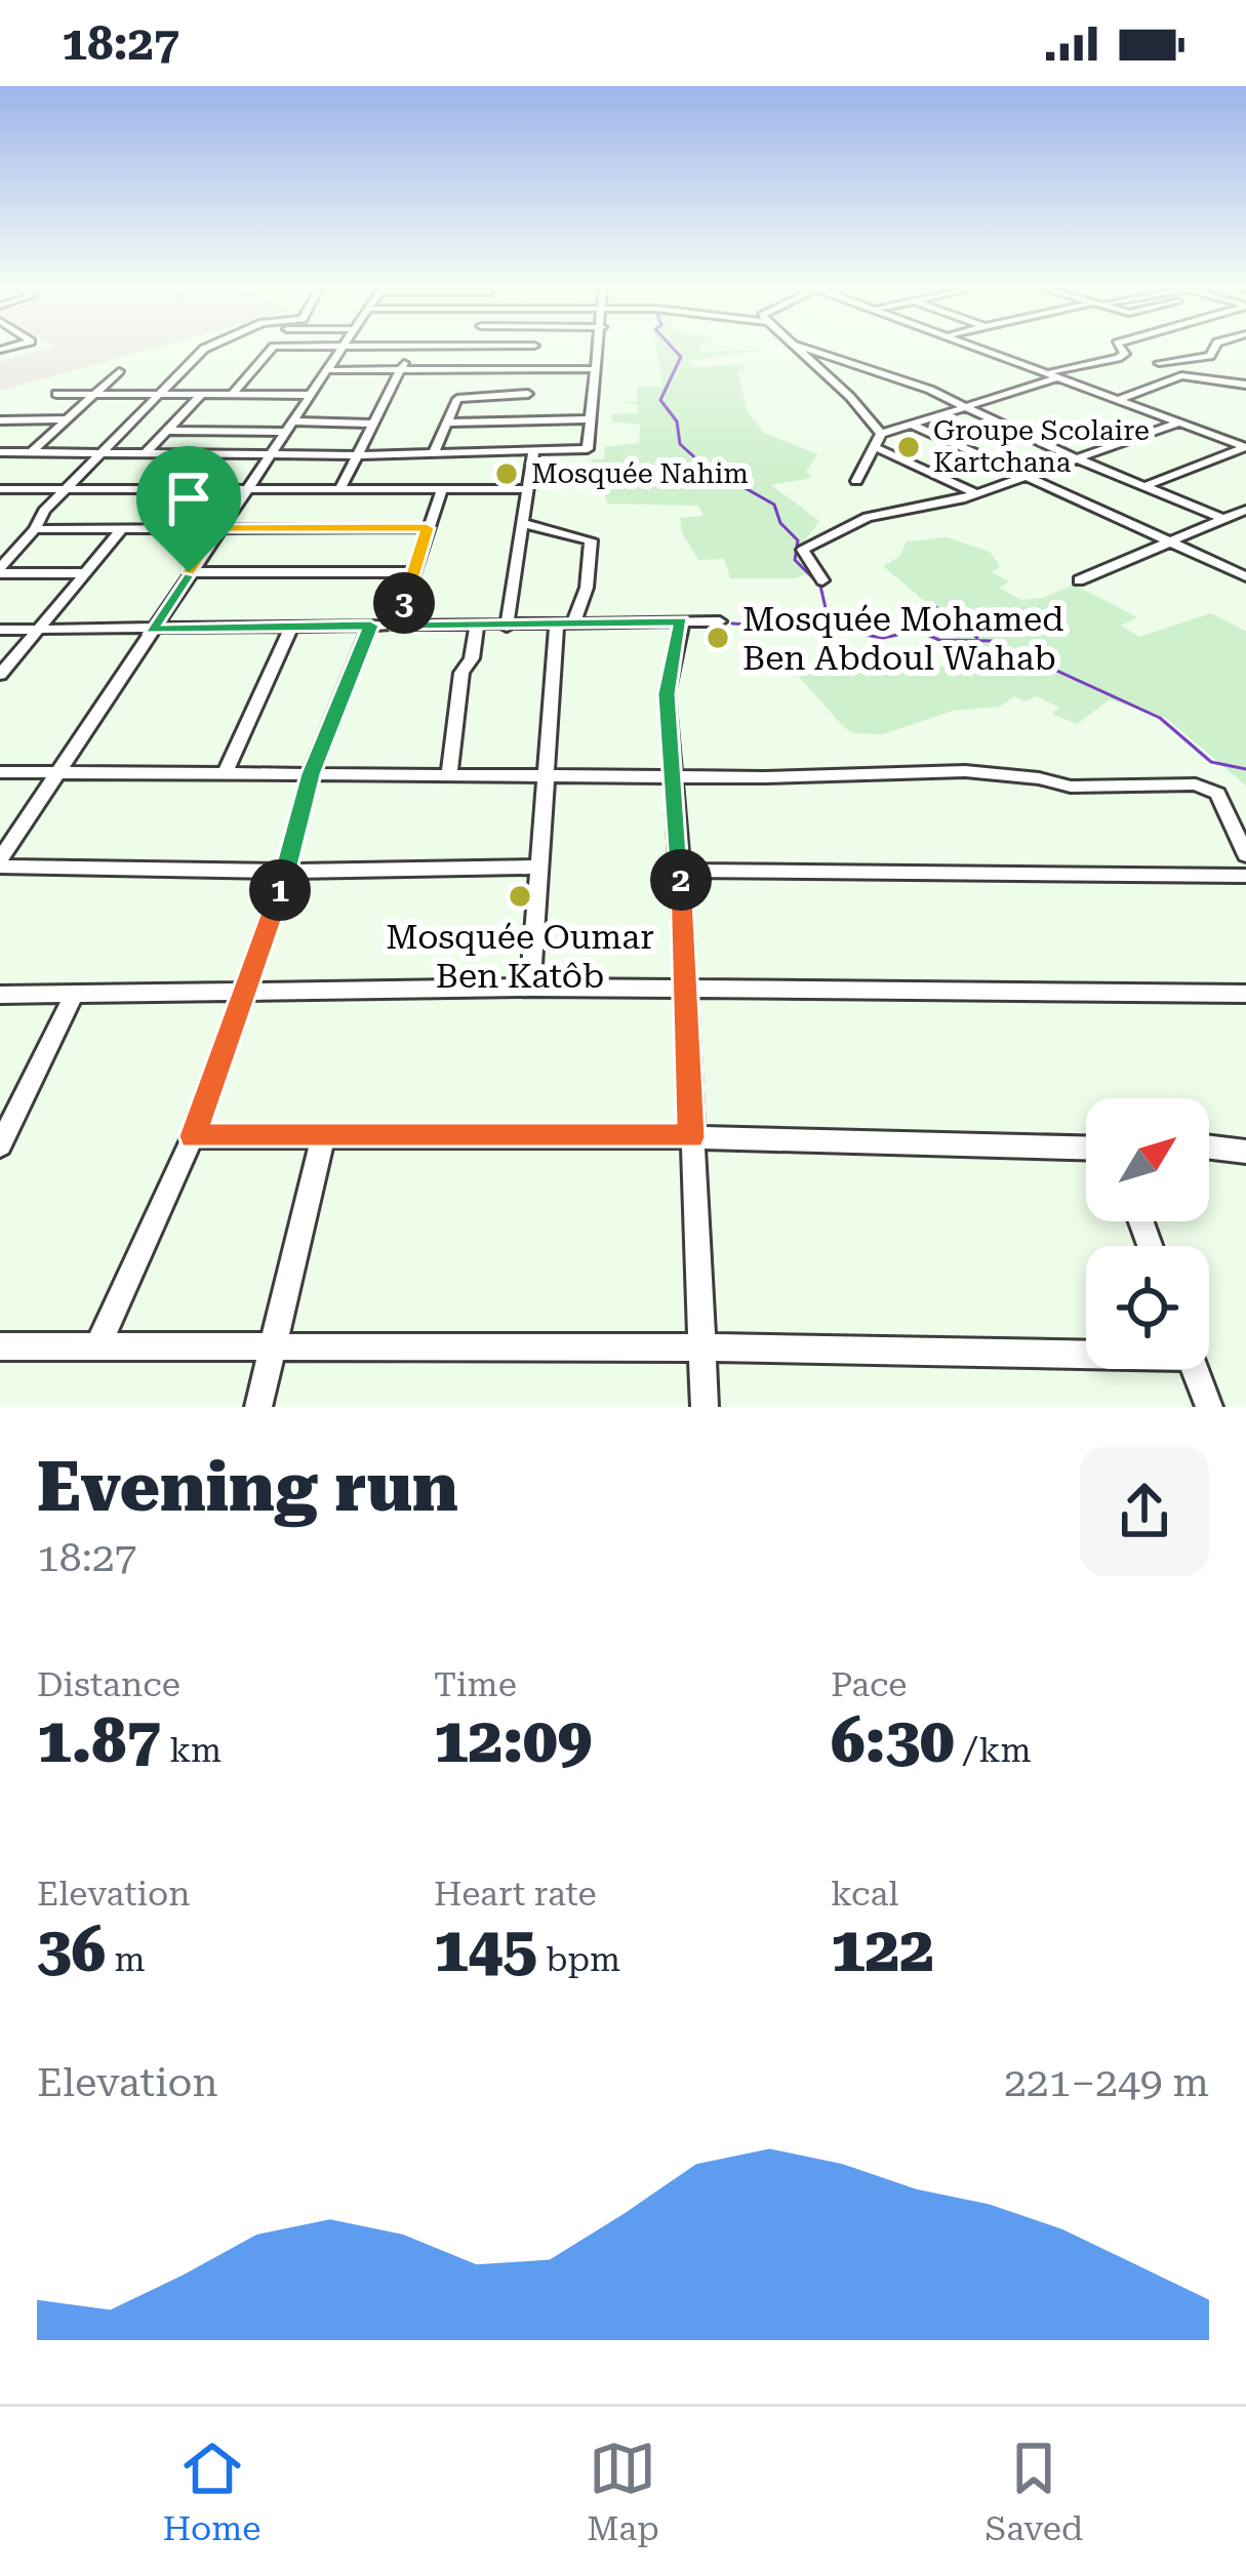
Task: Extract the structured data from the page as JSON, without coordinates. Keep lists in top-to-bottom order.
{
  "places": [
    "Groupe Scolaire Kartchana",
    "Mosquée Nahim",
    "Mosquée Mohamed Ben Abdoul Wahab",
    "Mosquée Oumar Ben Katôb"
  ],
  "north": "top right",
  "page": {
    "status": "18:27",
    "pins": ["3", "2", "1"],
    "heading": ["Evening run", "18:27"],
    "stats": [
      ["Distance", "1.87 km"],
      ["Time", "12:09"],
      ["Pace", "6:30 /km"],
      ["Elevation", "36 m"],
      ["Heart rate", "145 bpm"],
      ["kcal", "122"]
    ],
    "chart": ["Elevation", "221–249 m"],
    "tabs": ["Home", "Map", "Saved"]
  }
}
